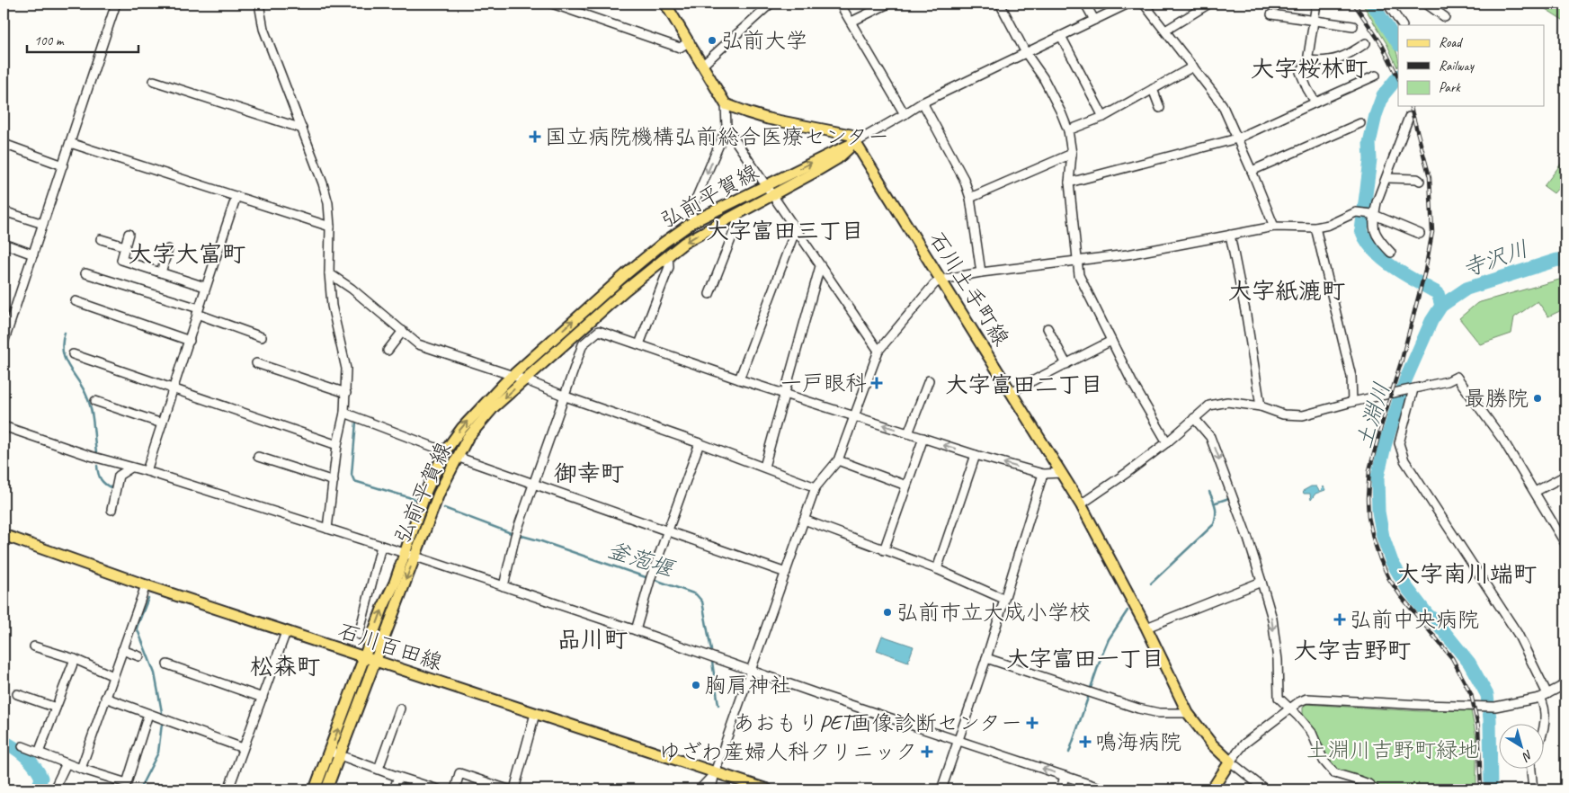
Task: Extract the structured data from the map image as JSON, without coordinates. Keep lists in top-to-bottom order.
{
  "streets": {
    "main road": ["弘前平賀線", "石川土手町線", "石川百田線"]
  },
  "crossings": [
    ["弘前平賀線", "石川土手町線"],
    ["弘前平賀線", "石川百田線"]
  ],
  "districts": [
    "大字桜林町",
    "大字富田三丁目",
    "大字大富町",
    "大字紙漉町",
    "大字富田二丁目",
    "御幸町",
    "大字南川端町",
    "品川町",
    "大字吉野町",
    "大字富田一丁目",
    "松森町"
  ],
  "water": ["寺沢川", "土淵川", "釜萢堰"],
  "parks": ["土淵川吉野町緑地"],
  "places": {
    "other": [
      "弘前大学",
      "最勝院",
      "弘前市立大成小学校",
      "胸肩神社"
    ],
    "health": [
      "国立病院機構弘前総合医療センター",
      "一戸眼科",
      "弘前中央病院",
      "あおもりPET画像診断センター",
      "鳴海病院",
      "ゆざわ産婦人科クリニック"
    ]
  },
  "legend": ["Road", "Railway", "Park"],
  "scale_bar": "100 m",
  "north": "bottom right"
}
